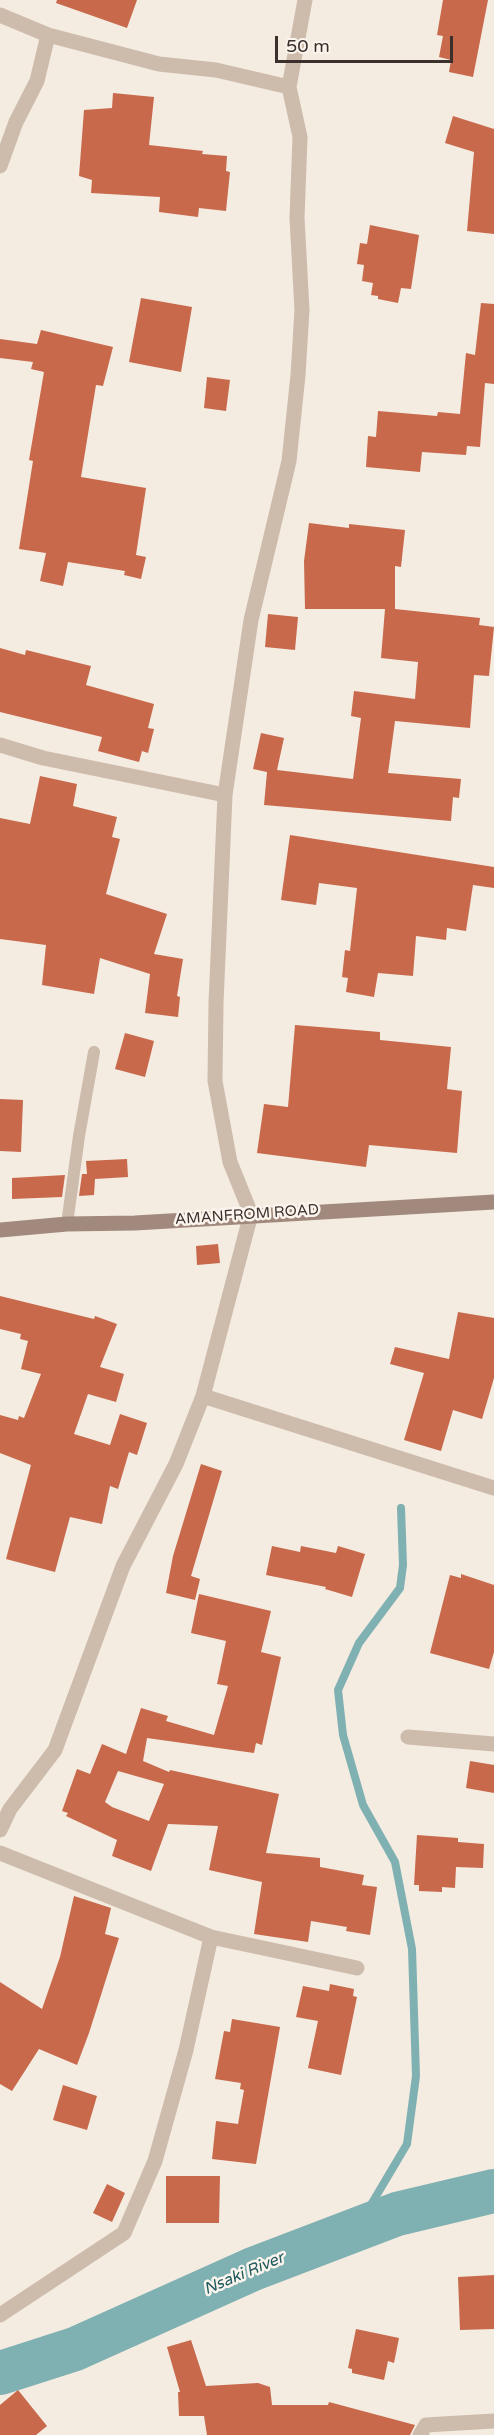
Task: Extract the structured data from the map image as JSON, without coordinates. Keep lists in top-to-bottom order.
{
  "streets": {
    "street": ["AMANFROM ROAD"]
  },
  "water": ["Nsaki River"],
  "scale_bar": "50 m"
}
